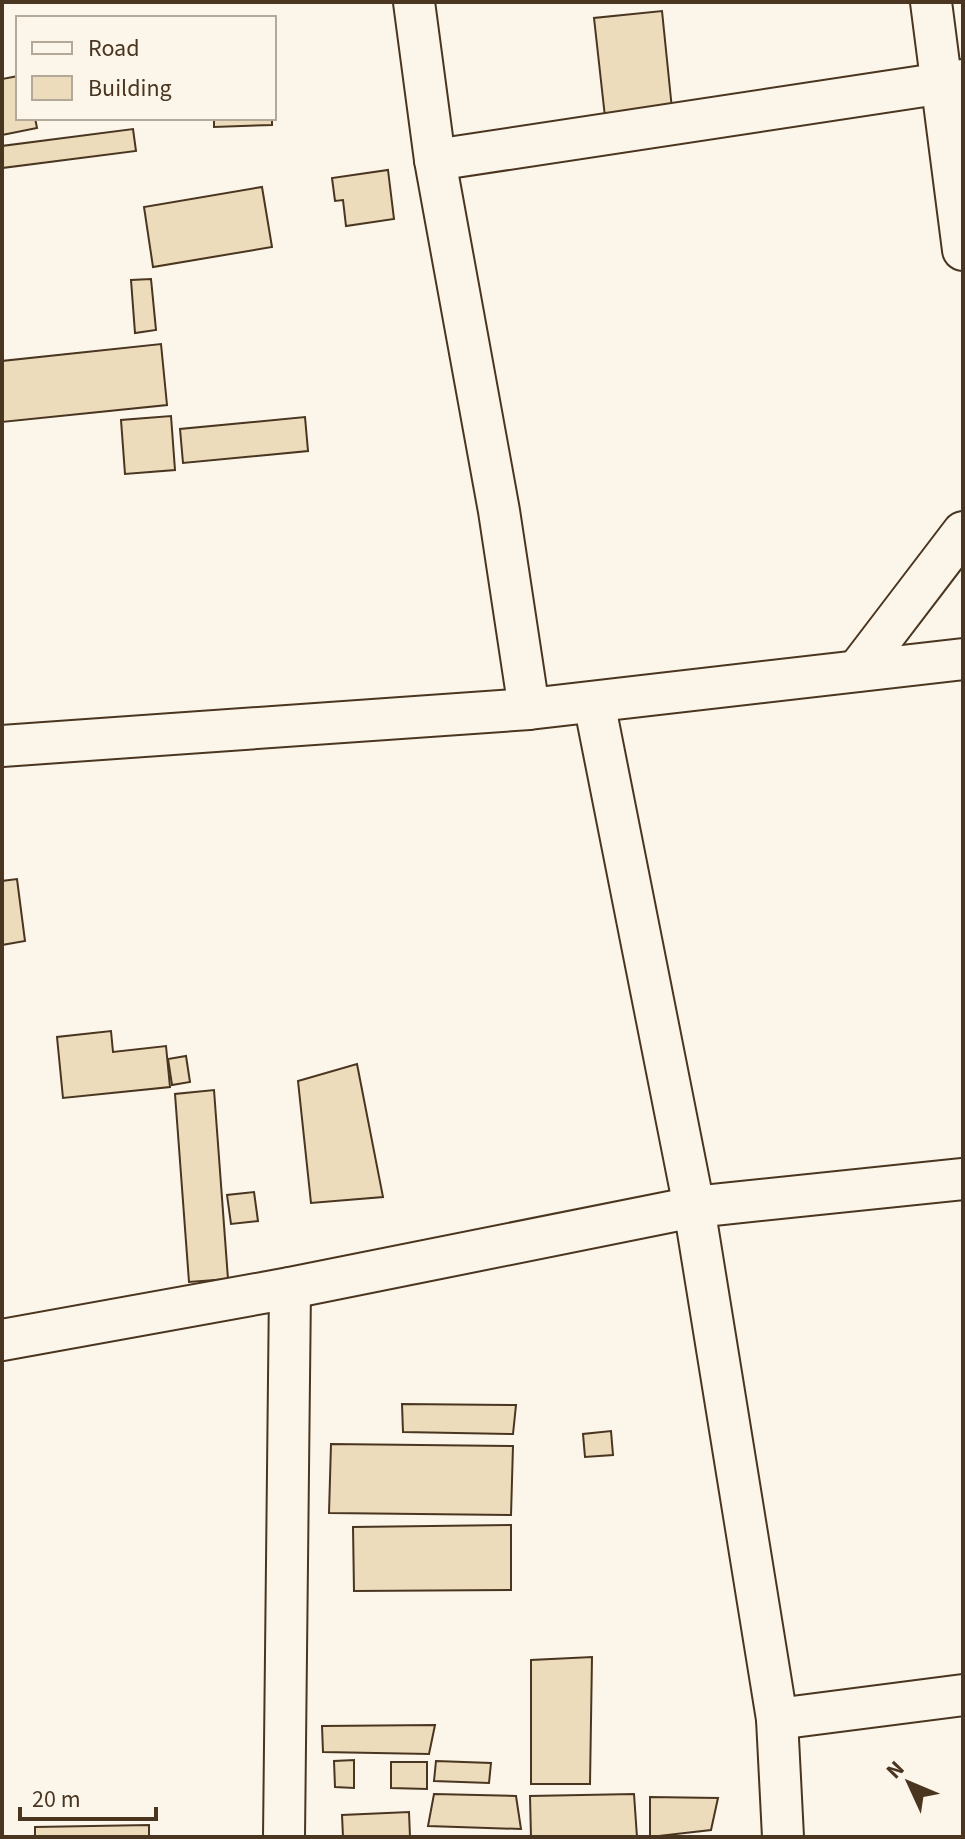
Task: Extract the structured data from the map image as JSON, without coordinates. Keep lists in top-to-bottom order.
{
  "legend": ["Road", "Building"],
  "scale_bar": "20 m",
  "north": "top left"
}
